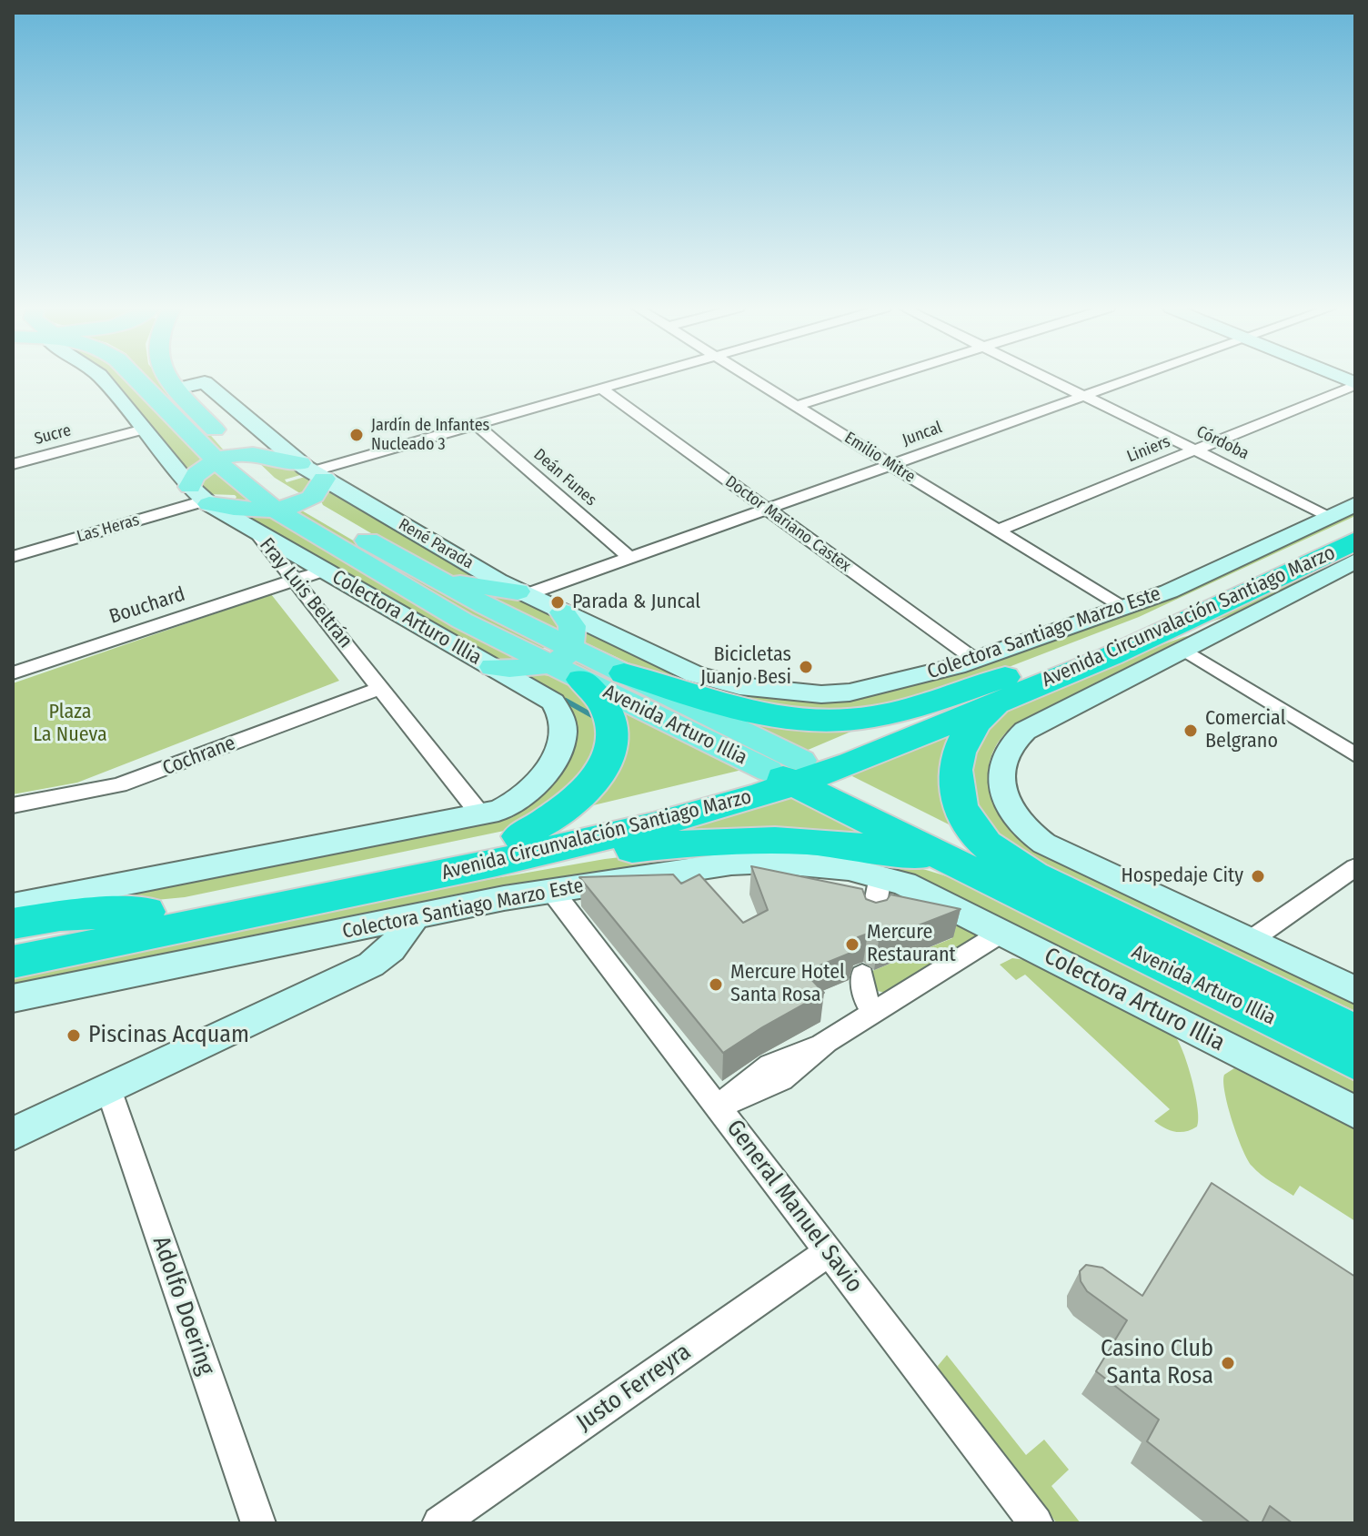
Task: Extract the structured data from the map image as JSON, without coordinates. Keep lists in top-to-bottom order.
{
  "streets": {
    "highway": ["Avenida Circunvalación Santiago Marzo", "Avenida Arturo Illia"],
    "street": [
      "Juncal",
      "Sucre",
      "Córdoba",
      "Liniers",
      "Emilio Mitre",
      "Deán Funes",
      "Doctor Mariano Castex",
      "Las Heras",
      "René Parada",
      "Fray Luis Beltrán",
      "Bouchard",
      "Colectora Arturo Illia",
      "Colectora Santiago Marzo Este",
      "Cochrane",
      "General Manuel Savio",
      "Adolfo Doering",
      "Justo Ferreyra"
    ]
  },
  "crossings": [
    ["Juncal", "Córdoba"],
    ["Juncal", "Emilio Mitre"],
    ["Juncal", "Deán Funes"],
    ["Juncal", "Doctor Mariano Castex"],
    ["Juncal", "René Parada"],
    ["Sucre", "Fray Luis Beltrán"],
    ["Córdoba", "Liniers"],
    ["Córdoba", "Avenida Circunvalación Santiago Marzo"],
    ["Córdoba", "Colectora Santiago Marzo Este"],
    ["Liniers", "Emilio Mitre"],
    ["Emilio Mitre", "Colectora Santiago Marzo Este"],
    ["Doctor Mariano Castex", "Colectora Santiago Marzo Este"],
    ["Las Heras", "Fray Luis Beltrán"],
    ["René Parada", "Colectora Santiago Marzo Este"],
    ["René Parada", "Avenida Arturo Illia"],
    ["Fray Luis Beltrán", "Bouchard"],
    ["Fray Luis Beltrán", "Colectora Arturo Illia"],
    ["Fray Luis Beltrán", "Cochrane"],
    ["Bouchard", "Colectora Arturo Illia"],
    ["Avenida Circunvalación Santiago Marzo", "Colectora Santiago Marzo Este"],
    ["Avenida Circunvalación Santiago Marzo", "Avenida Arturo Illia"],
    ["Colectora Arturo Illia", "Colectora Santiago Marzo Este"],
    ["Colectora Santiago Marzo Este", "General Manuel Savio"],
    ["General Manuel Savio", "Justo Ferreyra"]
  ],
  "parks": ["Plaza La Nueva"],
  "places": [
    "Jardín de Infantes Nucleado 3",
    "Parada & Juncal",
    "Bicicletas Juanjo Besi",
    "Comercial Belgrano",
    "Hospedaje City",
    "Mercure Restaurant",
    "Mercure Hotel Santa Rosa",
    "Piscinas Acquam",
    "Casino Club Santa Rosa"
  ]
}
